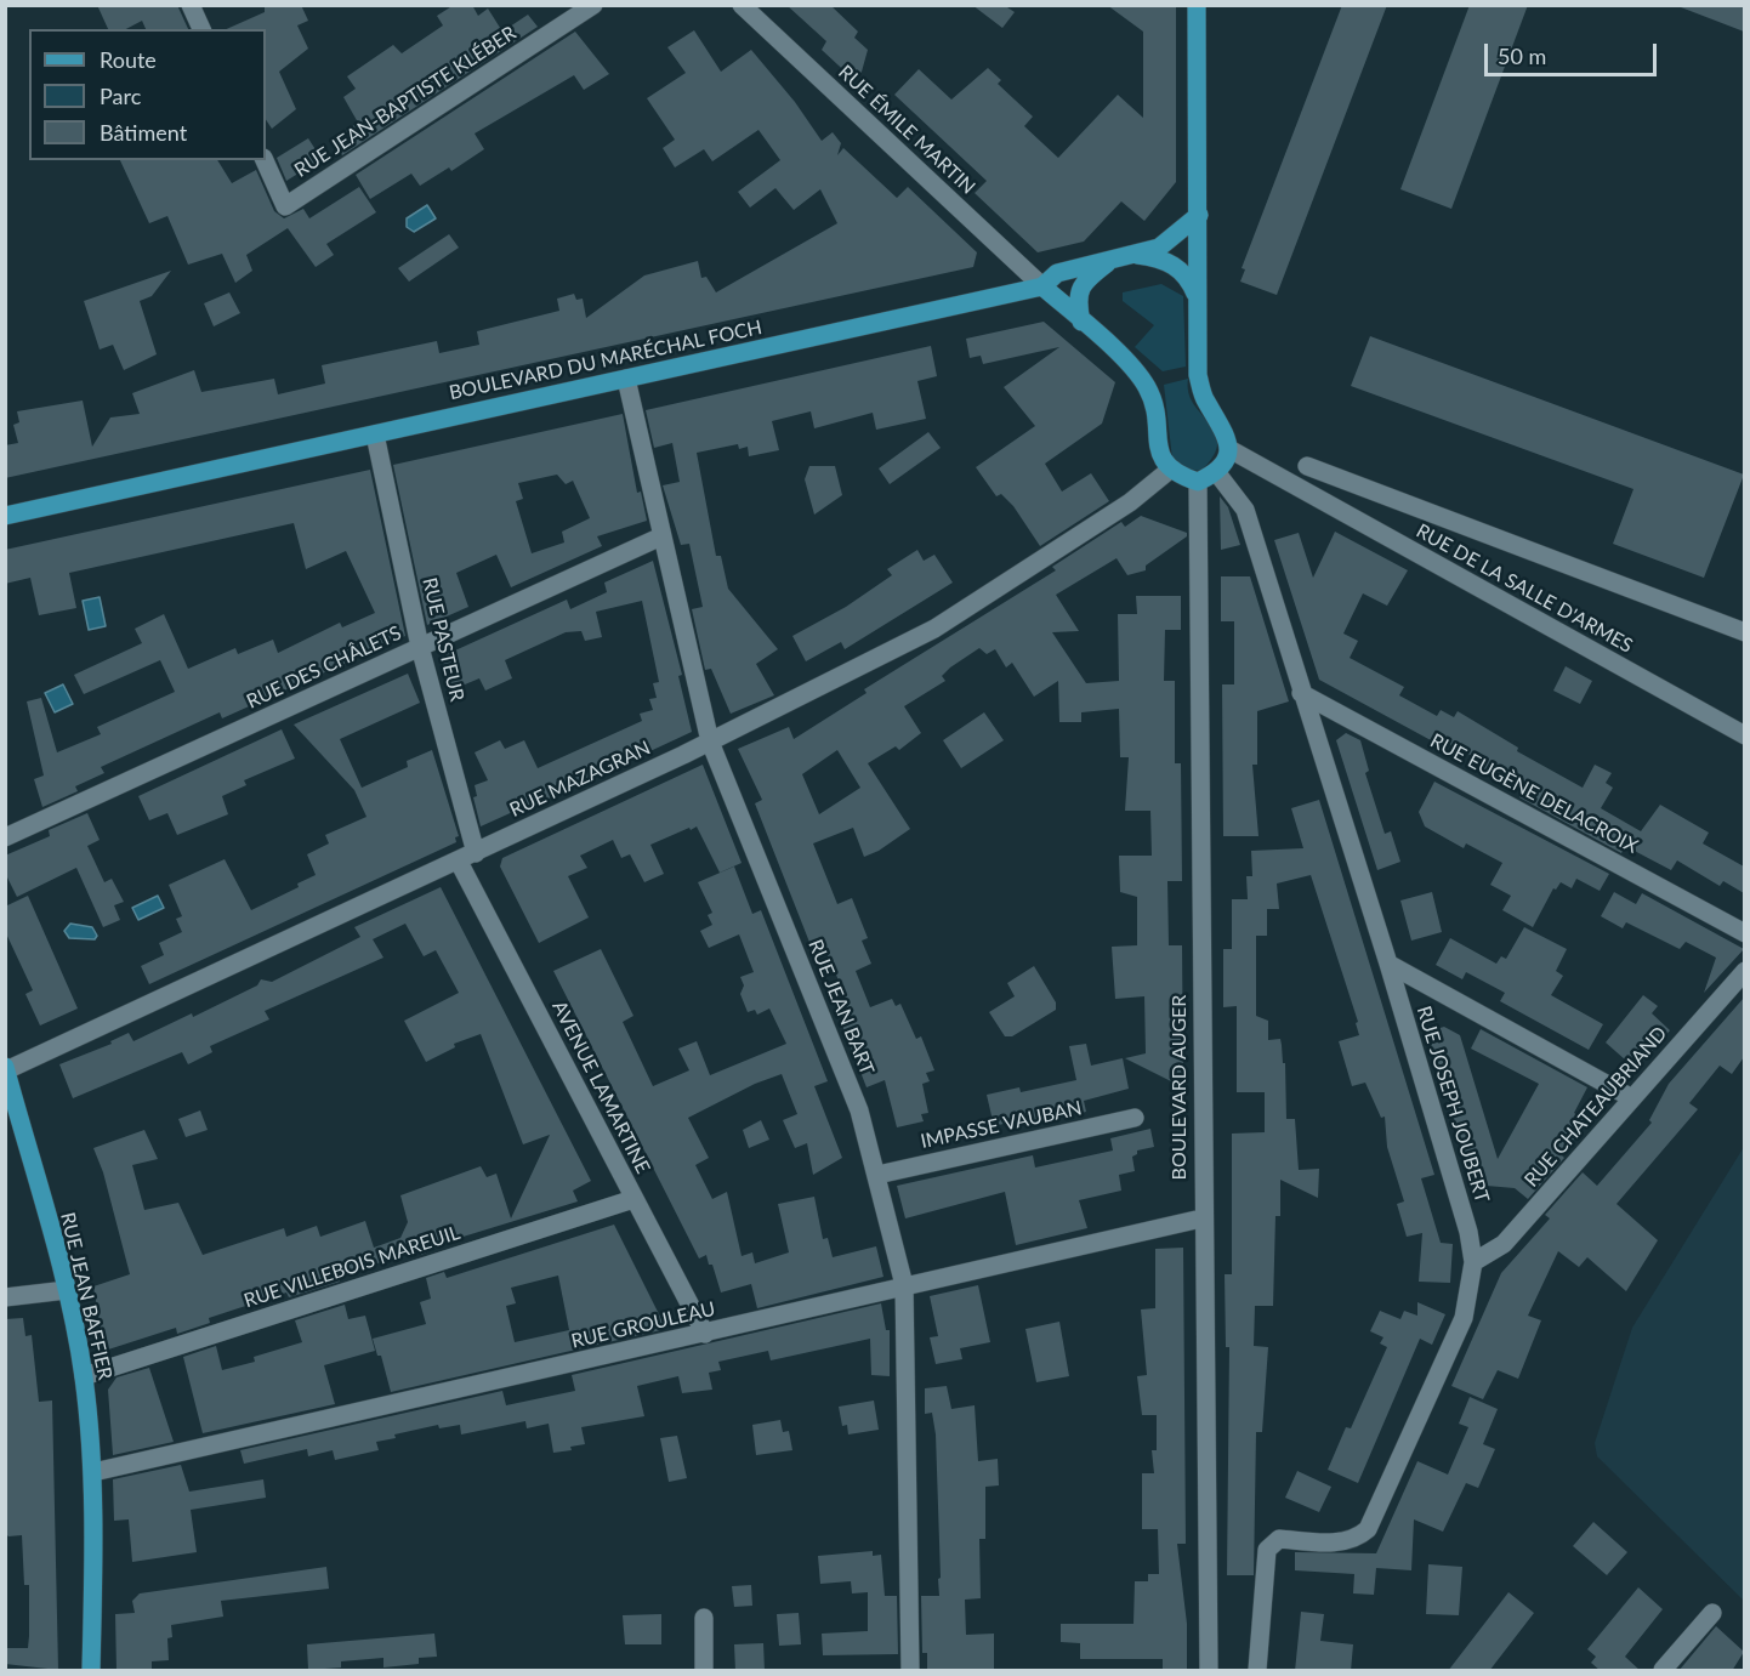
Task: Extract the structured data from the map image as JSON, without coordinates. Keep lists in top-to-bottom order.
{
  "streets": {
    "main road": ["BOULEVARD DU MARÉCHAL FOCH", "RUE JEAN BAFFIER"],
    "street": [
      "RUE JEAN-BAPTISTE KLÉBER",
      "RUE ÉMILE MARTIN",
      "RUE DE LA SALLE D'ARMES",
      "RUE PASTEUR",
      "RUE DES CHÂLETS",
      "RUE MAZAGRAN",
      "RUE EUGÈNE DELACROIX",
      "RUE JEAN BART",
      "AVENUE LAMARTINE",
      "BOULEVARD AUGER",
      "RUE JOSEPH JOUBERT",
      "RUE CHATEAUBRIAND",
      "IMPASSE VAUBAN",
      "RUE VILLEBOIS MAREUIL",
      "RUE GROULEAU"
    ]
  },
  "crossings": [
    ["RUE ÉMILE MARTIN", "BOULEVARD DU MARÉCHAL FOCH"],
    ["BOULEVARD DU MARÉCHAL FOCH", "RUE PASTEUR"],
    ["BOULEVARD DU MARÉCHAL FOCH", "RUE JEAN BART"],
    ["RUE PASTEUR", "RUE DES CHÂLETS"],
    ["RUE PASTEUR", "RUE MAZAGRAN"],
    ["RUE PASTEUR", "AVENUE LAMARTINE"],
    ["RUE DES CHÂLETS", "RUE JEAN BART"],
    ["RUE MAZAGRAN", "RUE JEAN BART"],
    ["RUE MAZAGRAN", "AVENUE LAMARTINE"],
    ["RUE MAZAGRAN", "RUE JEAN BAFFIER"],
    ["RUE EUGÈNE DELACROIX", "RUE JOSEPH JOUBERT"],
    ["RUE JEAN BART", "IMPASSE VAUBAN"],
    ["RUE JEAN BART", "RUE GROULEAU"],
    ["AVENUE LAMARTINE", "RUE VILLEBOIS MAREUIL"],
    ["AVENUE LAMARTINE", "RUE GROULEAU"],
    ["BOULEVARD AUGER", "RUE GROULEAU"],
    ["RUE JOSEPH JOUBERT", "RUE CHATEAUBRIAND"],
    ["RUE VILLEBOIS MAREUIL", "RUE JEAN BAFFIER"],
    ["RUE JEAN BAFFIER", "RUE GROULEAU"]
  ],
  "legend": ["Route", "Parc", "Bâtiment"],
  "scale_bar": "50 m"
}
